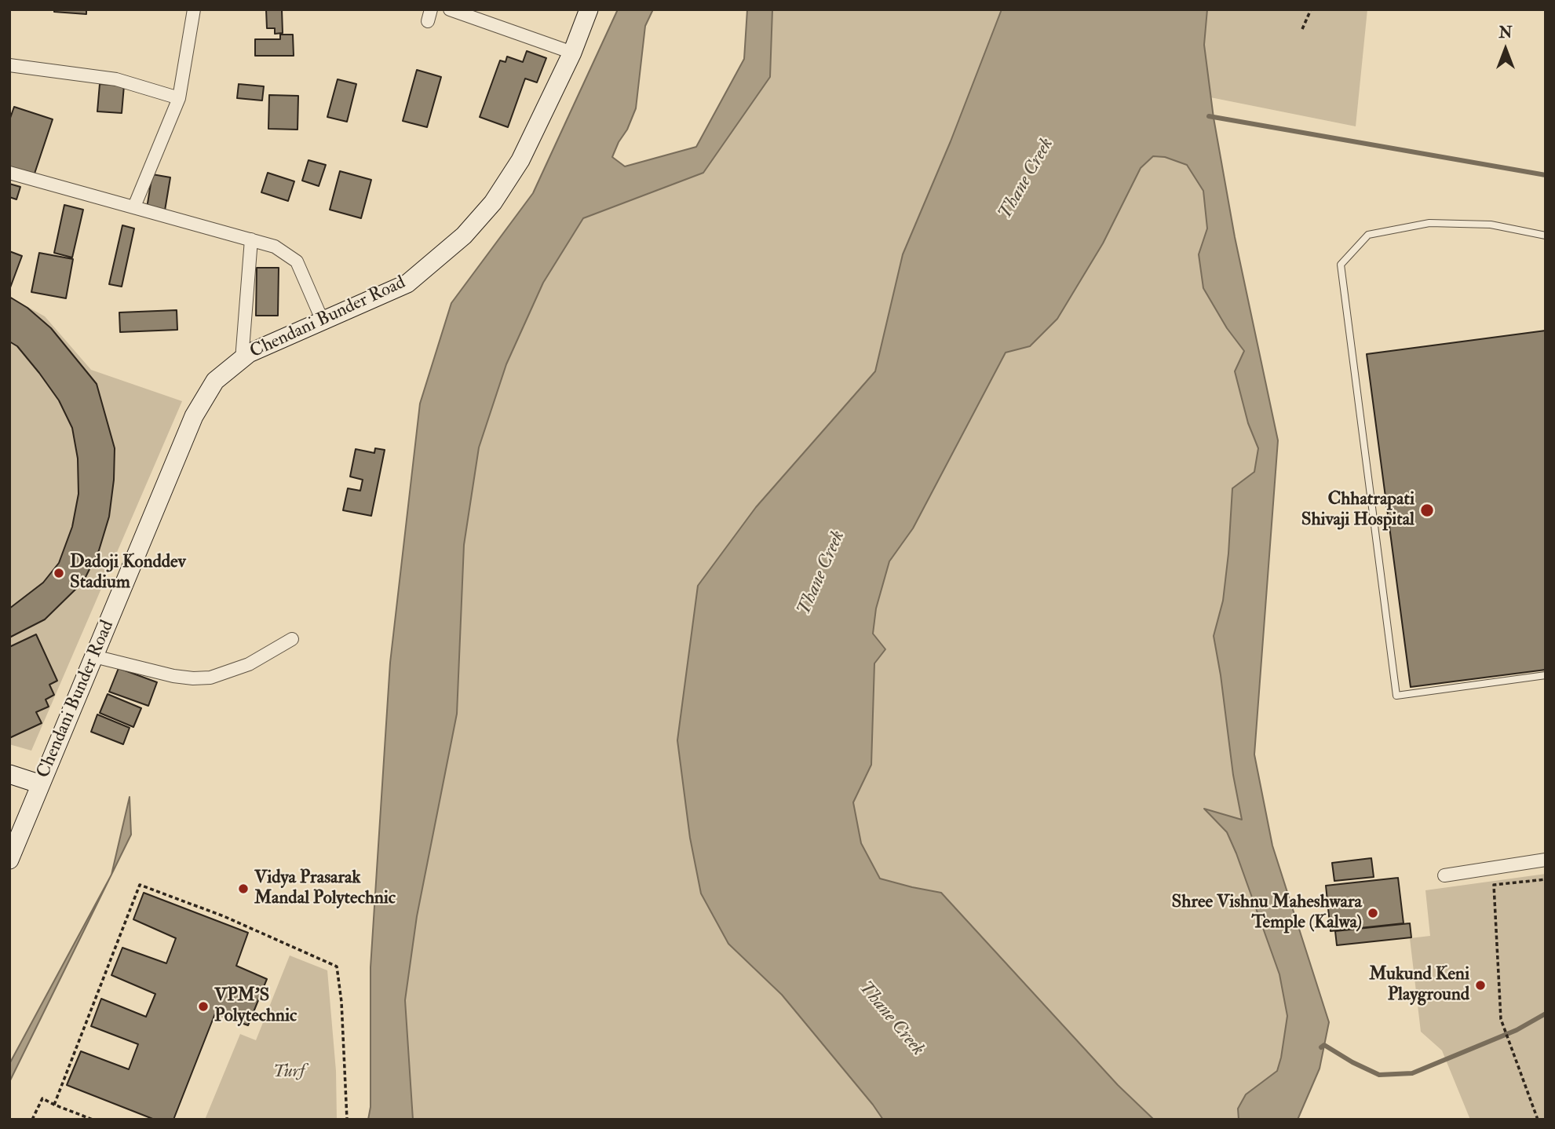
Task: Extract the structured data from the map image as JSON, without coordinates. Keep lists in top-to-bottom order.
{
  "streets": {
    "main road": ["Chendani Bunder Road"]
  },
  "water": ["Thane Creek"],
  "parks": ["Turf"],
  "places": [
    "Chhatrapati Shivaji Hospital",
    "Dadoji Konddev Stadium",
    "Vidya Prasarak Mandal Polytechnic",
    "Shree Vishnu Maheshwara Temple (Kalwa)",
    "Mukund Keni Playground",
    "VPM'S Polytechnic"
  ],
  "north": "top"
}
